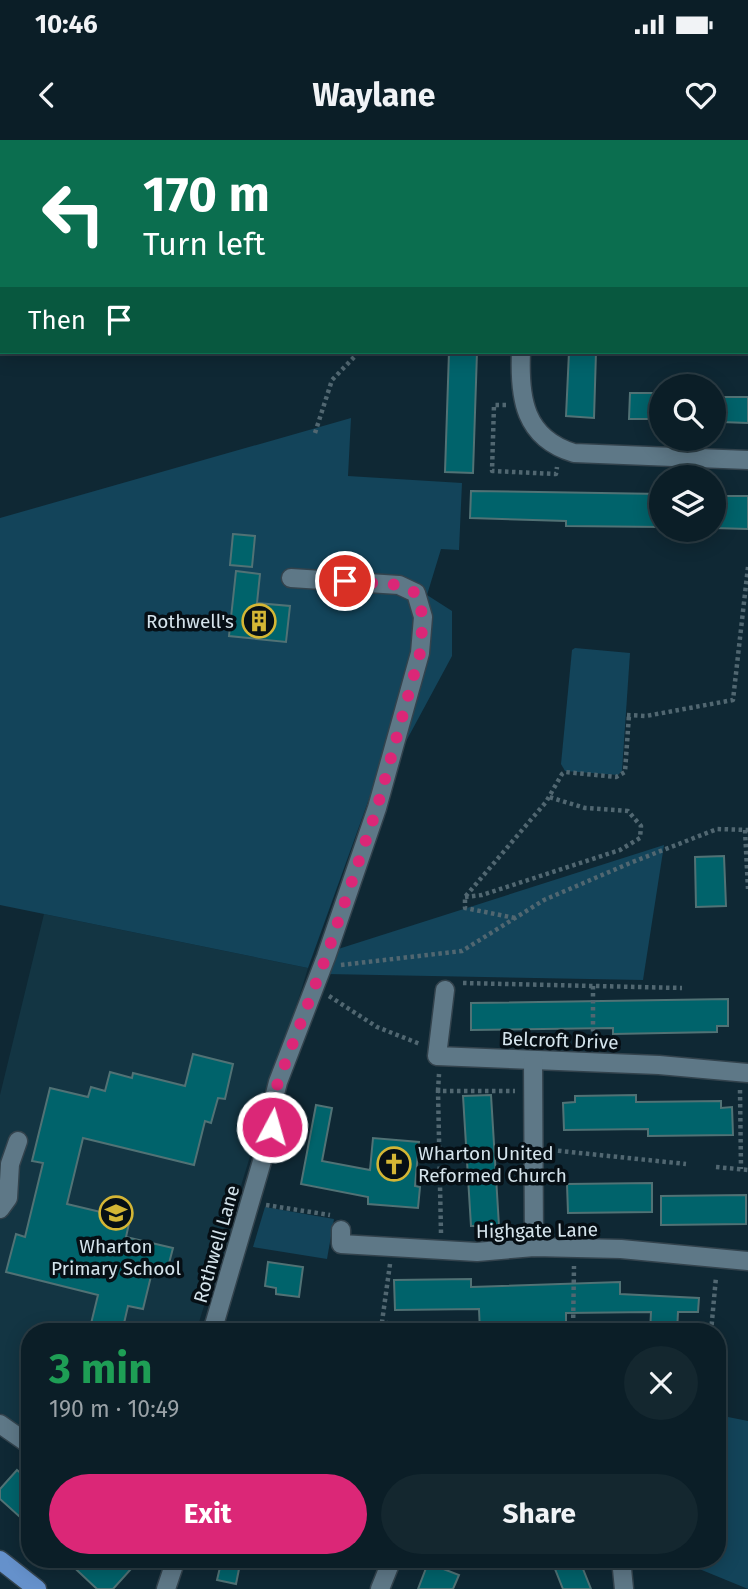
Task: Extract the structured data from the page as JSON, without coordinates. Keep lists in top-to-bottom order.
{
  "streets": {
    "street": ["Belcroft Drive", "Highgate Lane", "Rothwell Lane"]
  },
  "places": {
    "building": ["Rothwell's"],
    "church": ["Wharton United Reformed Church"],
    "school or university": ["Wharton Primary School"]
  },
  "page": {
    "status": "10:46",
    "header": "Waylane",
    "turn": ["170 m", "Turn left"],
    "then": "Then",
    "heading": ["3 min", "190 m · 10:49"],
    "buttons": ["Exit", "Share"]
  }
}
